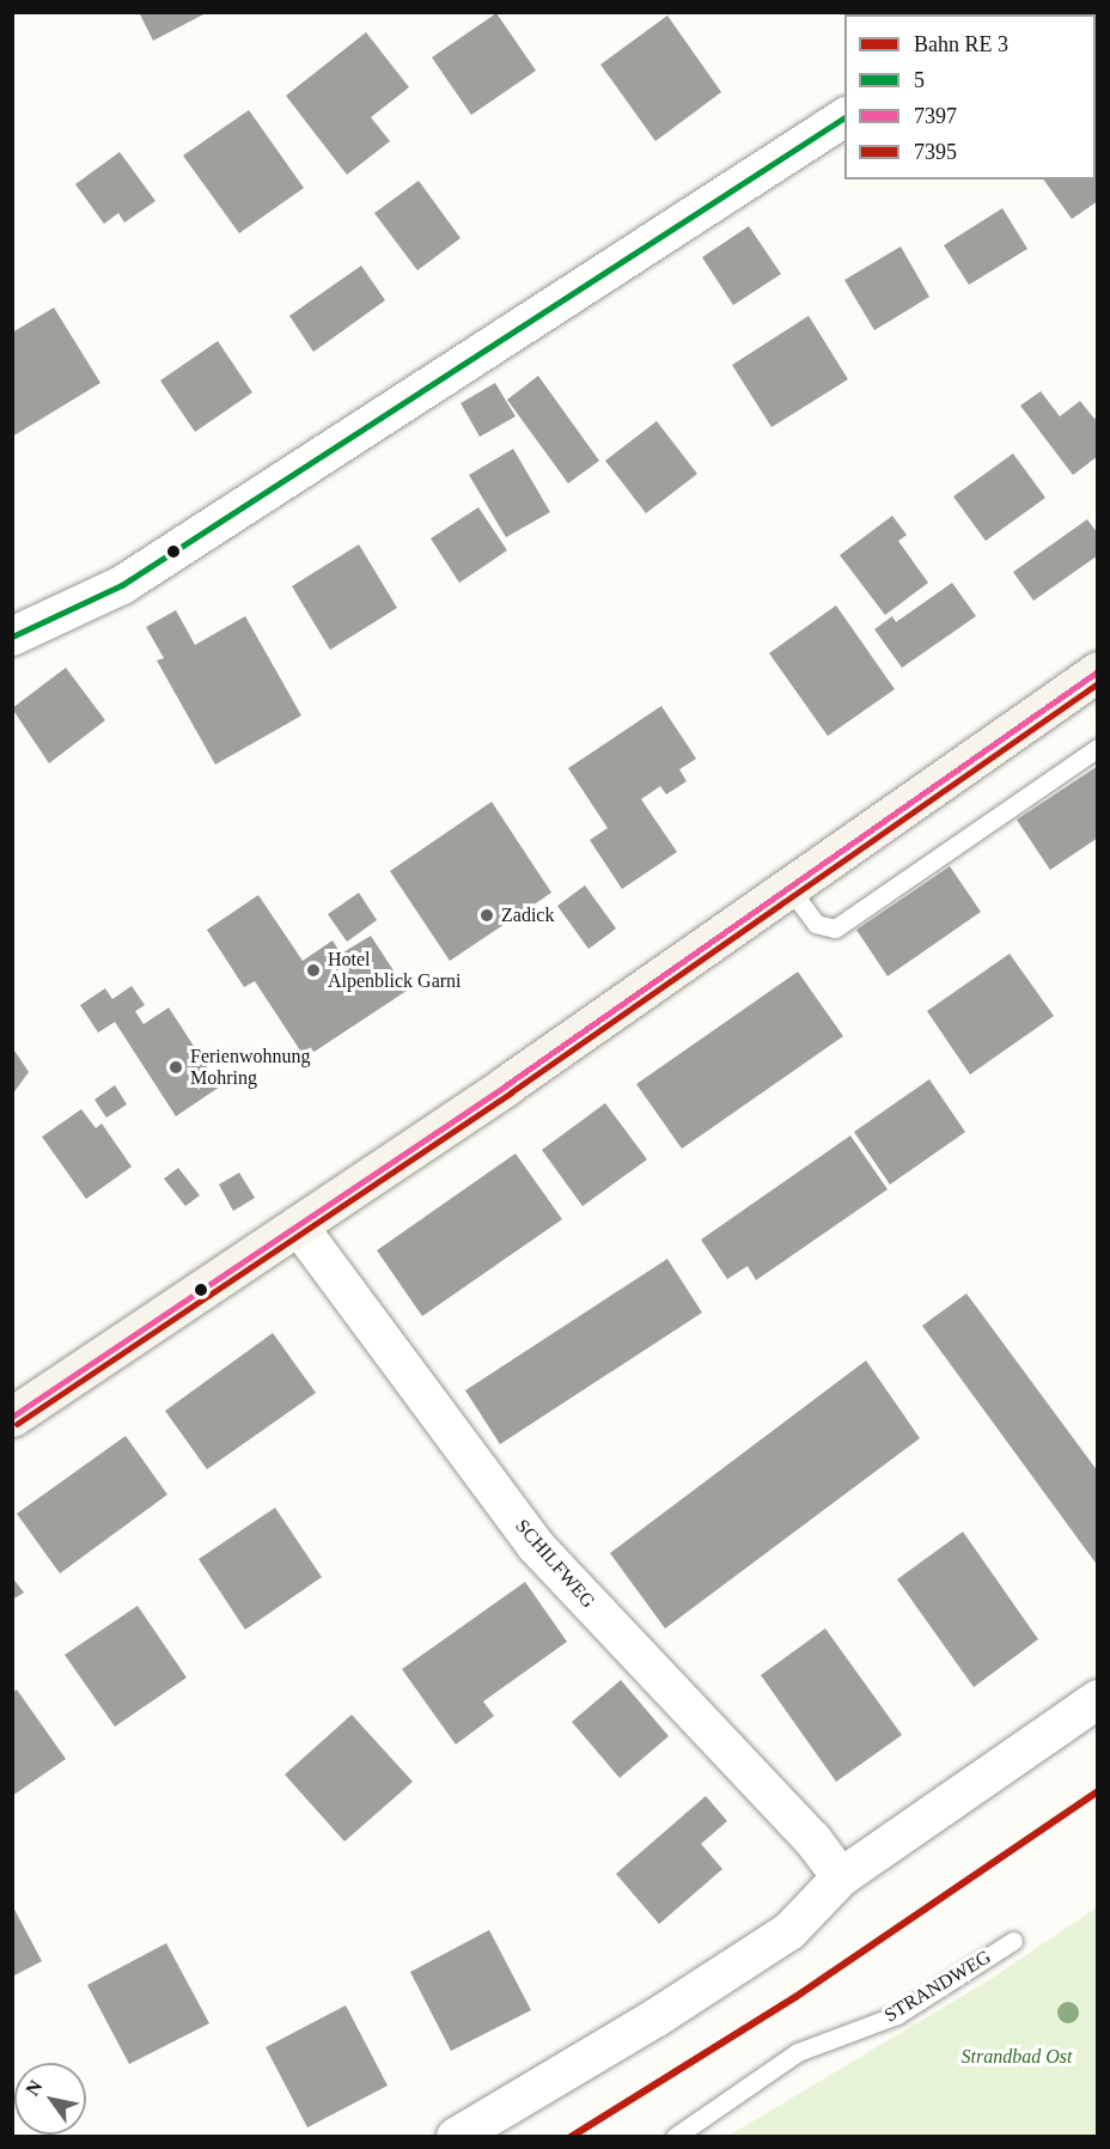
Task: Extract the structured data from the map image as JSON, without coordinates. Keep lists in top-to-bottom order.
{
  "streets": {
    "street": ["SCHILFWEG"],
    "lane": ["STRANDWEG"]
  },
  "parks": ["Strandbad Ost"],
  "places": ["Zadick", "Hotel Alpenblick Garni", "Ferienwohnung Mohring"],
  "lines": ["transit line 5", "transit line 7397", "transit line 7395"],
  "legend": [
    "Bahn RE 3",
    "5",
    "7397",
    "7395"
  ],
  "north": "top left"
}
